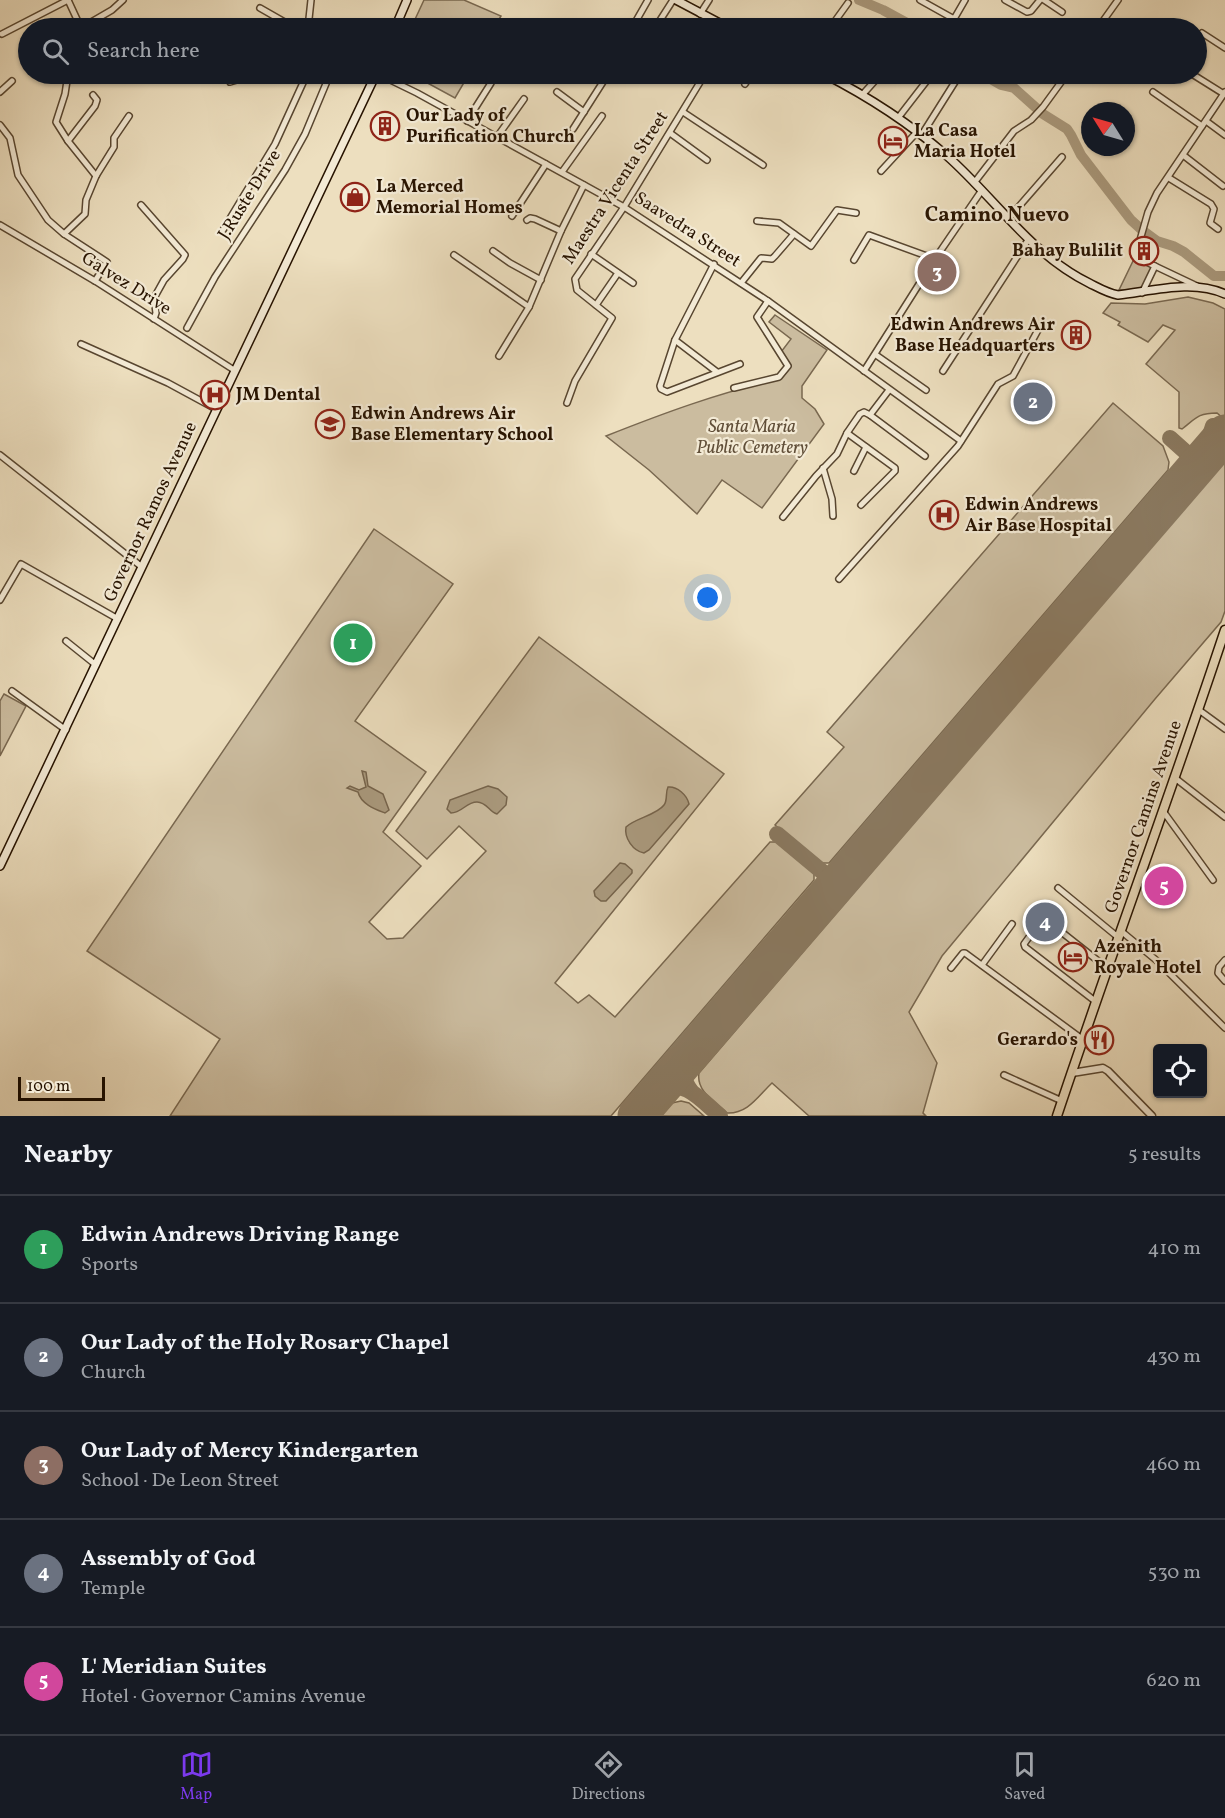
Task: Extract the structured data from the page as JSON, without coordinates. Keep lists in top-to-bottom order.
{
  "streets": {
    "main road": ["Governor Ramos Avenue", "Governor Camins Avenue"],
    "street": [
      "Maestra Vicenta Street",
      "J.Ruste Drive",
      "Saavedra Street",
      "Galvez Drive"
    ]
  },
  "crossings": [
    ["Maestra Vicenta Street", "Saavedra Street"],
    ["Galvez Drive", "Governor Ramos Avenue"]
  ],
  "districts": ["Camino Nuevo"],
  "parks": ["Santa Maria Public Cemetery"],
  "places": {
    "building": ["Our Lady of Purification Church", "Bahay Bulilit", "Edwin Andrews Air Base Headquarters"],
    "hotel": ["La Casa Maria Hotel", "Azenith Royale Hotel"],
    "shop": ["La Merced Memorial Homes"],
    "hospital": ["JM Dental", "Edwin Andrews Air Base Hospital"],
    "school or university": ["Edwin Andrews Air Base Elementary School"],
    "restaurant": ["Gerardo's"]
  },
  "scale_bar": "100 m",
  "north": "top left",
  "page": {
    "search": "Search here",
    "pins": [
      "3",
      "2",
      "1",
      "5",
      "4"
    ],
    "scale": "100 m",
    "heading": ["Nearby", "5 results"],
    "list": [
      {
        "mark": "1",
        "name": "Edwin Andrews Driving Range",
        "note": "Sports",
        "value": "410 m"
      },
      {
        "mark": "2",
        "name": "Our Lady of the Holy Rosary Chapel",
        "note": "Church",
        "value": "430 m"
      },
      {
        "mark": "3",
        "name": "Our Lady of Mercy Kindergarten",
        "note": "School · De Leon Street",
        "value": "460 m"
      },
      {
        "mark": "4",
        "name": "Assembly of God",
        "note": "Temple",
        "value": "530 m"
      },
      {
        "mark": "5",
        "name": "L' Meridian Suites",
        "note": "Hotel · Governor Camins Avenue",
        "value": "620 m"
      }
    ],
    "nav": ["Map", "Directions", "Saved"]
  }
}
